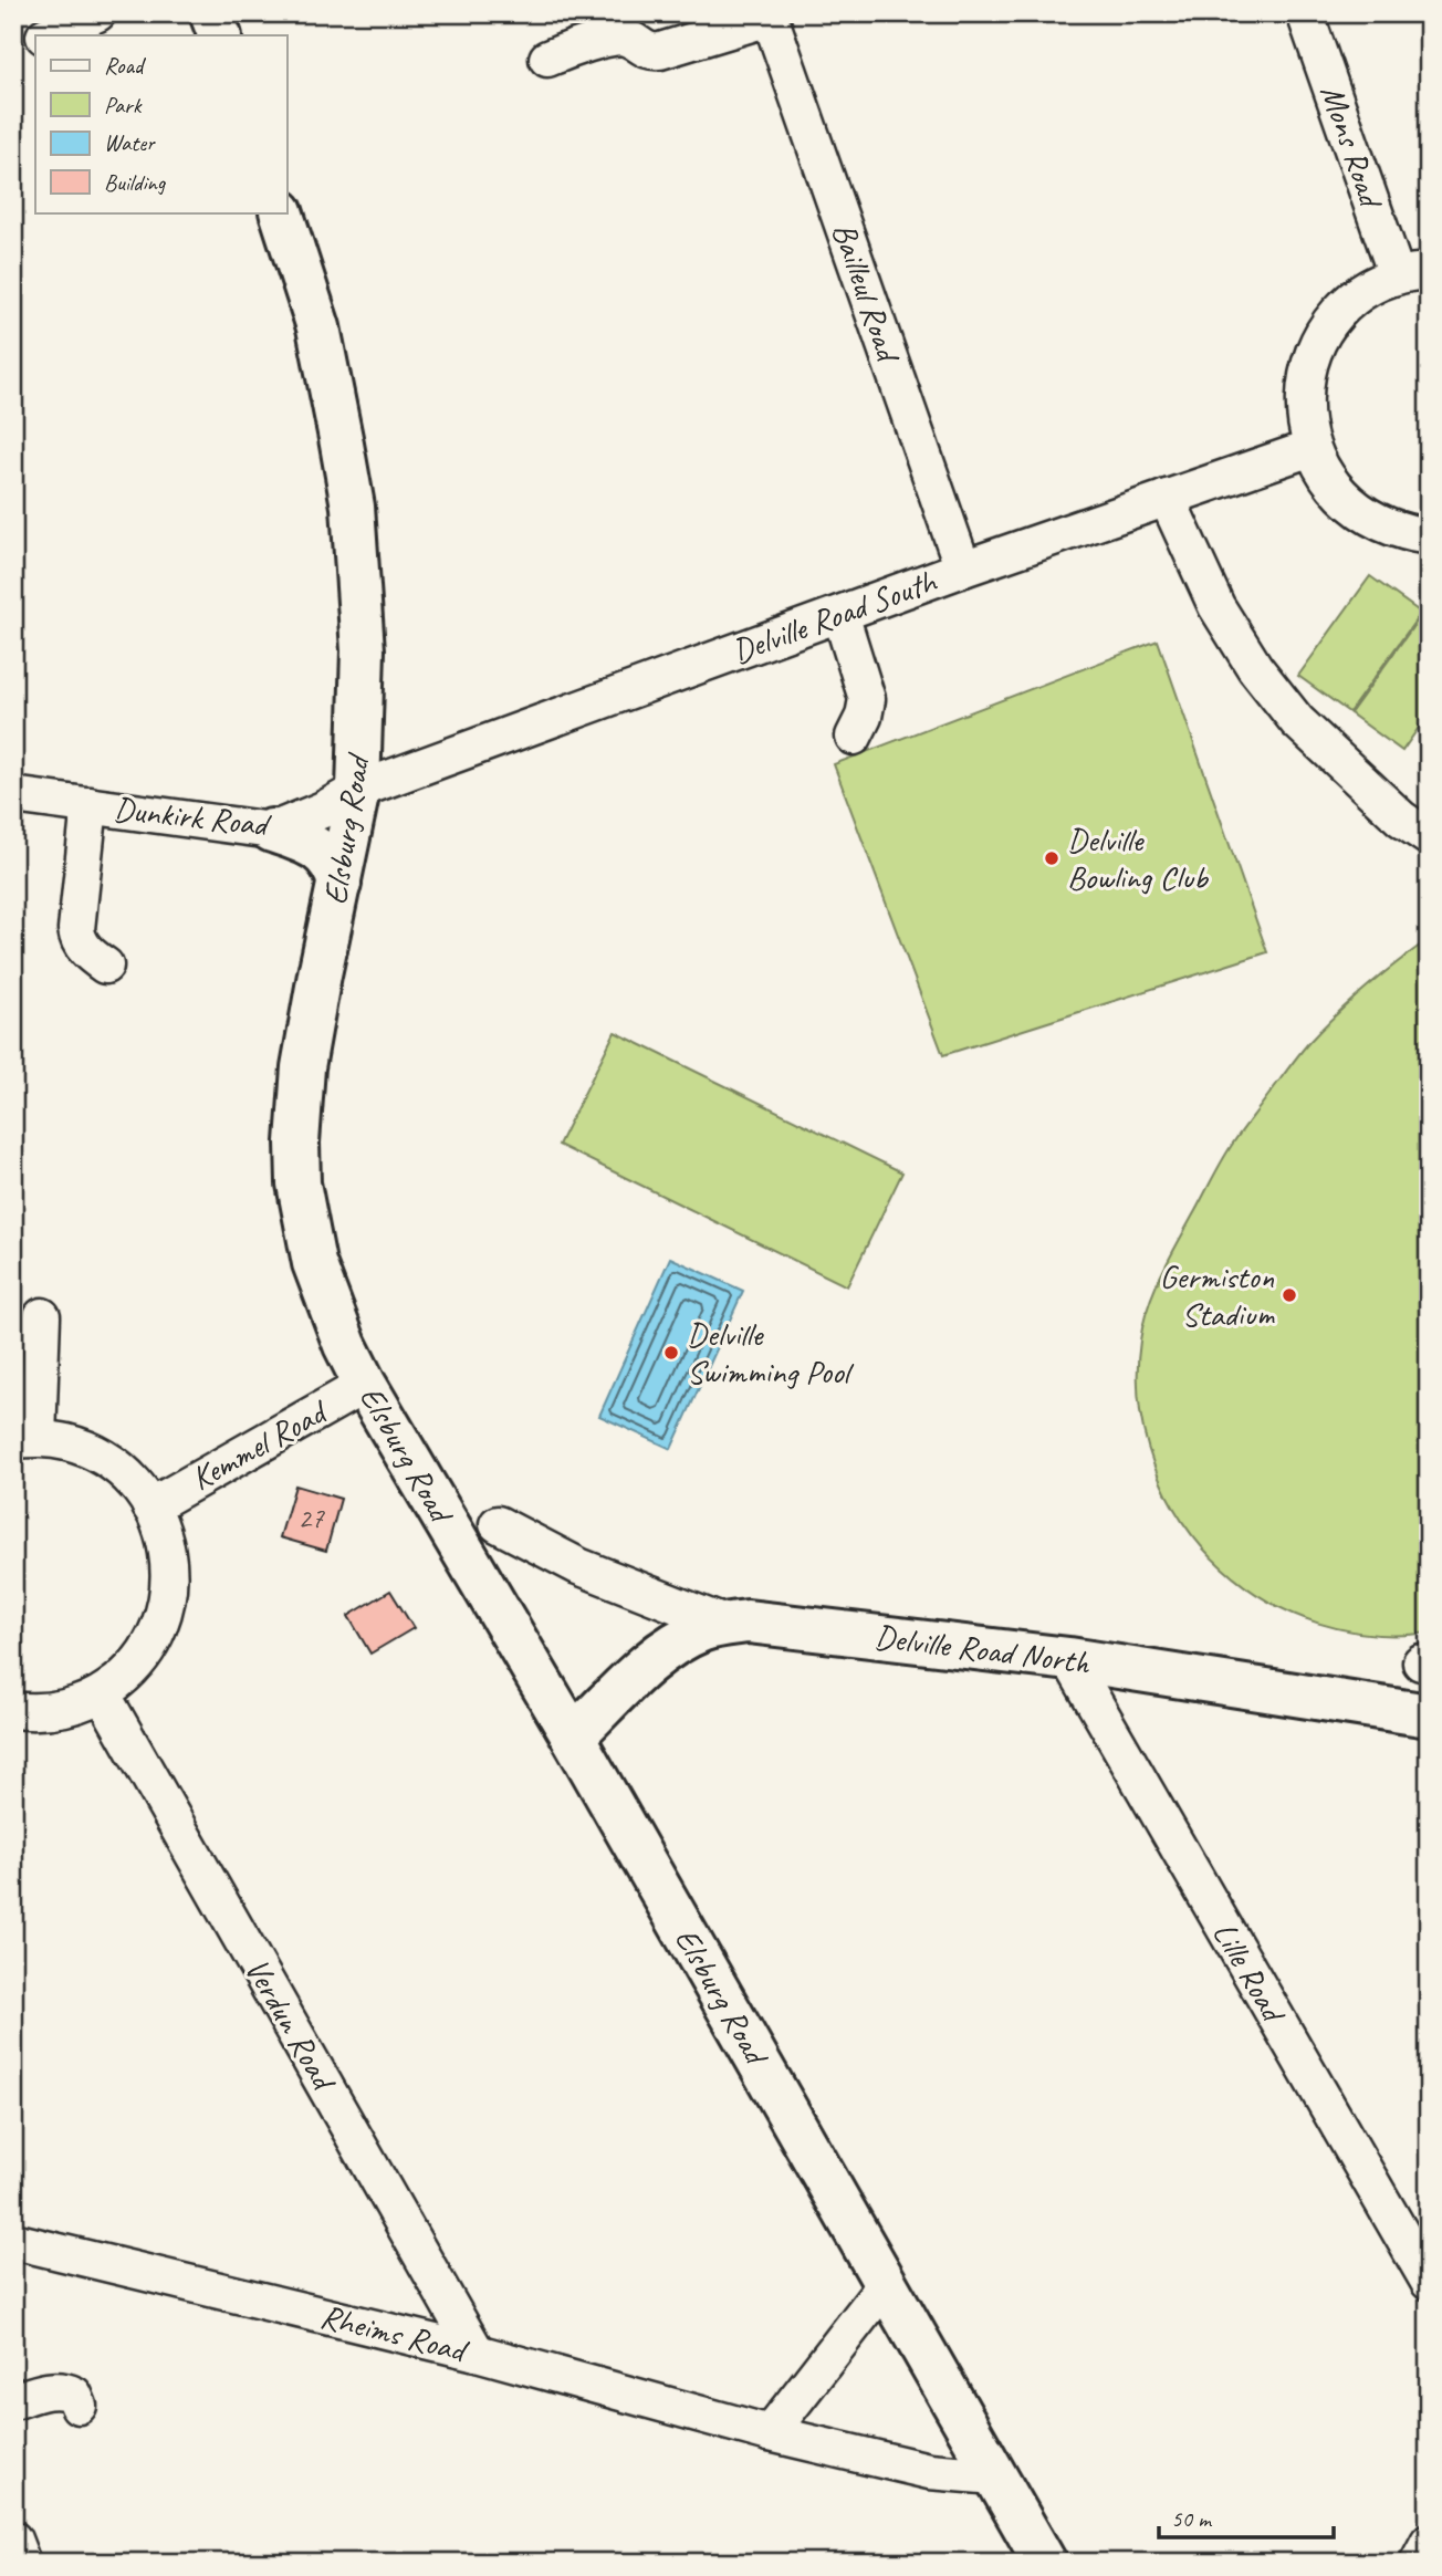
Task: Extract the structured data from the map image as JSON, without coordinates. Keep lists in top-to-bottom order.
{
  "streets": {
    "main road": ["Elsburg Road", "Delville Road North"],
    "street": [
      "Mons Road",
      "Bailleul Road",
      "Delville Road South",
      "Dunkirk Road",
      "Kemmel Road",
      "Lille Road",
      "Verdun Road",
      "Rheims Road"
    ]
  },
  "crossings": [
    ["Bailleul Road", "Delville Road South"],
    ["Delville Road South", "Dunkirk Road"],
    ["Delville Road South", "Elsburg Road"],
    ["Dunkirk Road", "Elsburg Road"],
    ["Elsburg Road", "Kemmel Road"],
    ["Elsburg Road", "Delville Road North"],
    ["Elsburg Road", "Rheims Road"],
    ["Delville Road North", "Lille Road"],
    ["Verdun Road", "Rheims Road"]
  ],
  "places": ["Delville Bowling Club", "Germiston Stadium", "Delville Swimming Pool"],
  "house_numbers": ["27"],
  "legend": [
    "Road",
    "Park",
    "Water",
    "Building"
  ],
  "scale_bar": "50 m"
}
